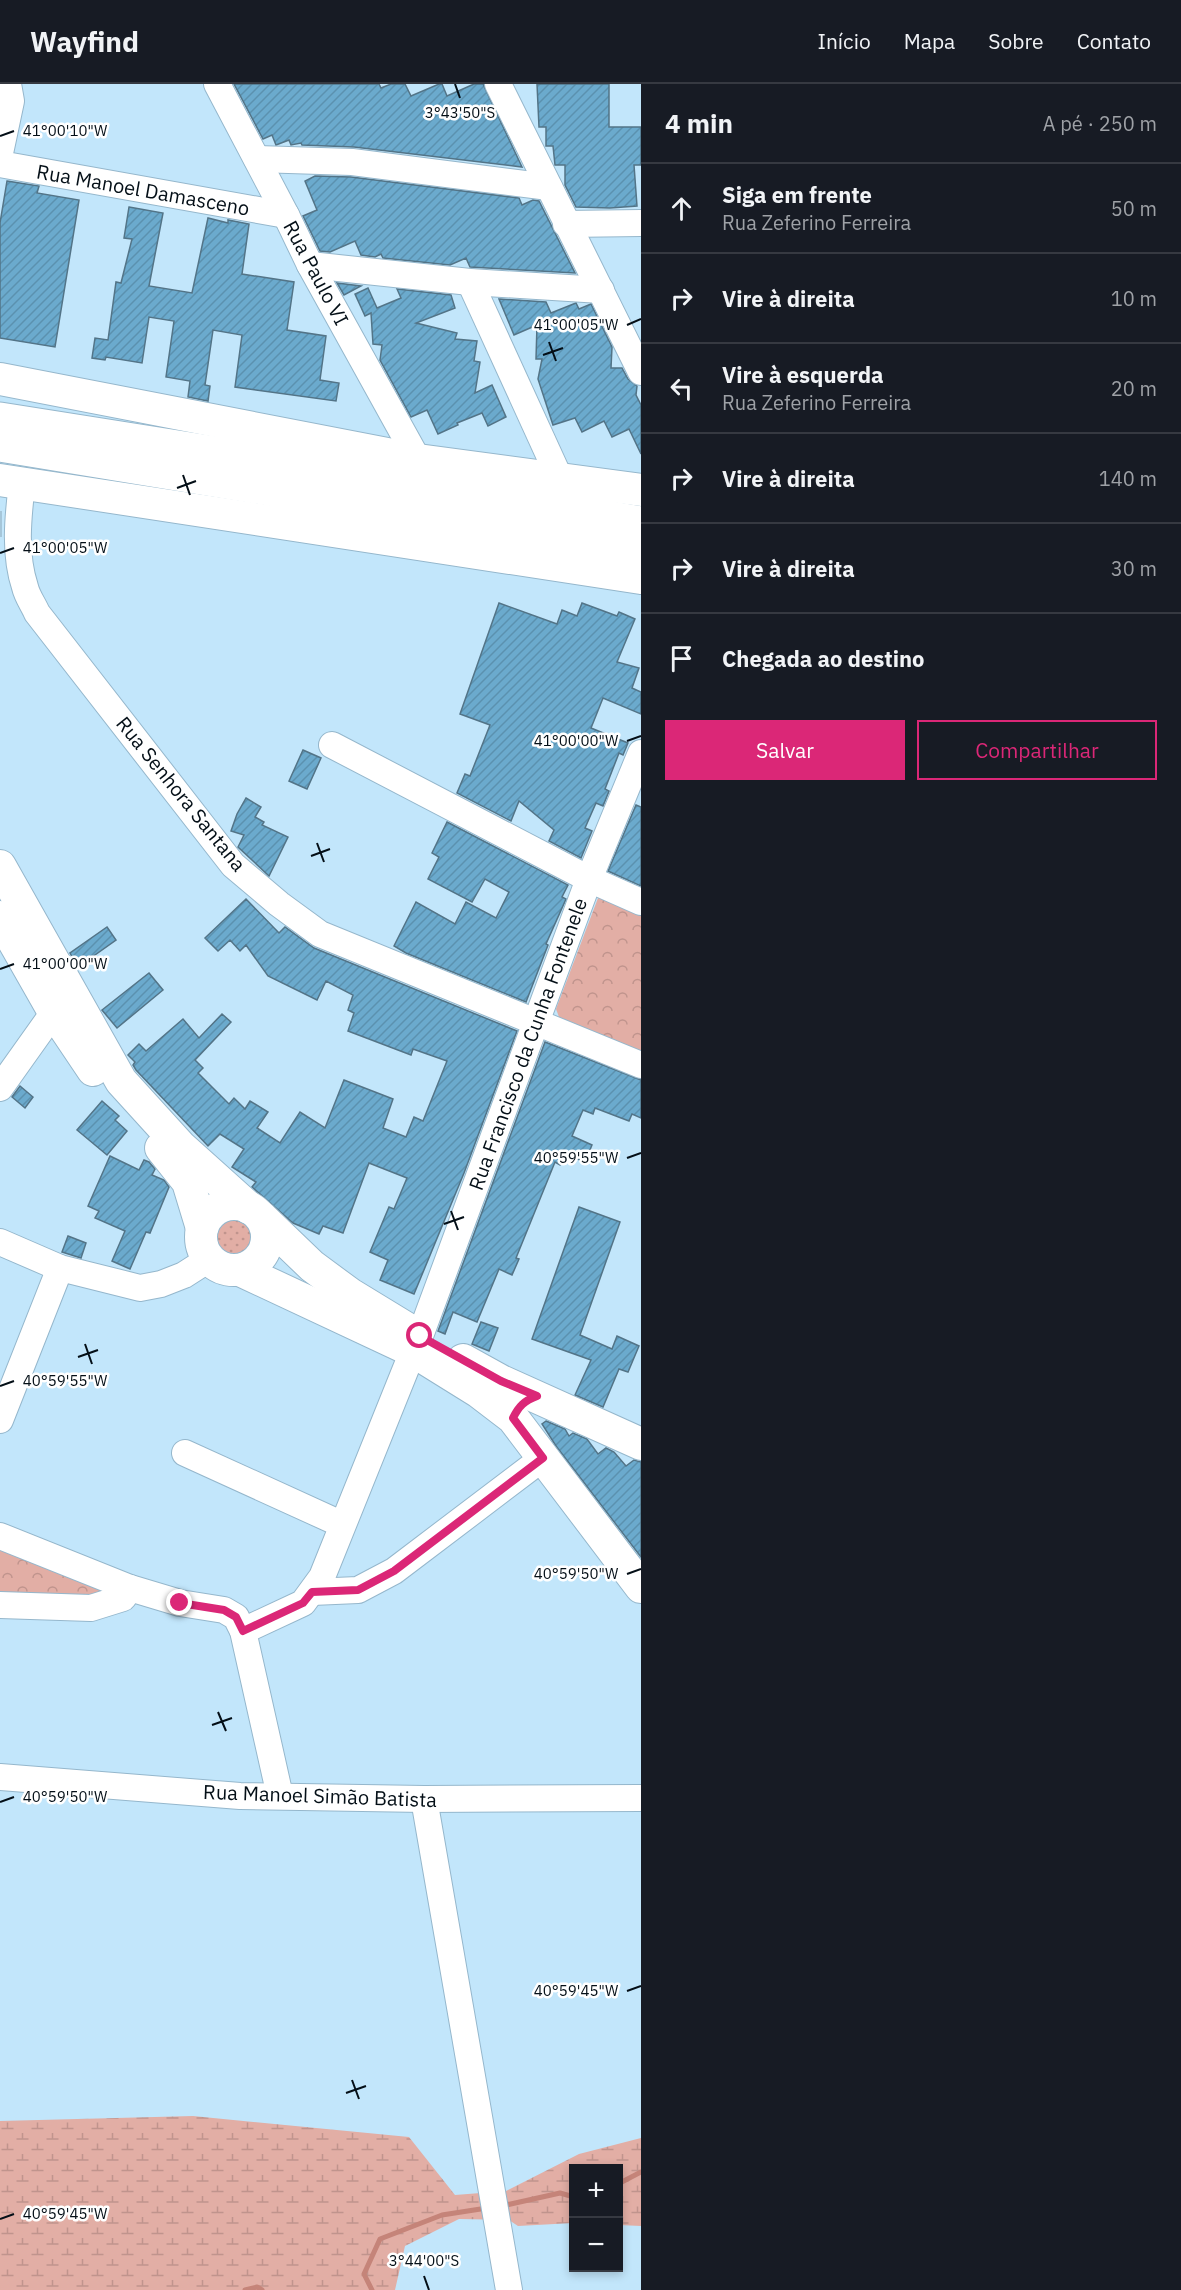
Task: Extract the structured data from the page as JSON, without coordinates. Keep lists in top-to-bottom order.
{
  "streets": {
    "street": [
      "Rua Manoel Damasceno",
      "Rua Paulo VI",
      "Rua Senhora Santana",
      "Rua Francisco da Cunha Fontenele",
      "Rua Manoel Simão Batista"
    ]
  },
  "crossings": [
    ["Rua Manoel Damasceno", "Rua Paulo VI"],
    ["Rua Senhora Santana", "Rua Francisco da Cunha Fontenele"]
  ],
  "page": {
    "header": "Wayfind",
    "nav": [
      "Início",
      "Mapa",
      "Sobre",
      "Contato"
    ],
    "heading": ["4 min", "A pé · 250 m"],
    "list": [
      ["Siga em frente", "Rua Zeferino Ferreira", "50 m"],
      ["Vire à direita", "10 m"],
      ["Vire à esquerda", "Rua Zeferino Ferreira", "20 m"],
      ["Vire à direita", "140 m"],
      ["Vire à direita", "30 m"],
      "Chegada ao destino"
    ],
    "buttons": ["Salvar", "Compartilhar"],
    "map_buttons": ["+", "−"]
  },
  "coordinates": [
    "3°43'50\"S",
    "41°00'10\"W",
    "41°00'05\"W",
    "41°00'00\"W",
    "40°59'55\"W",
    "40°59'50\"W",
    "40°59'45\"W",
    "3°44'00\"S"
  ]
}
